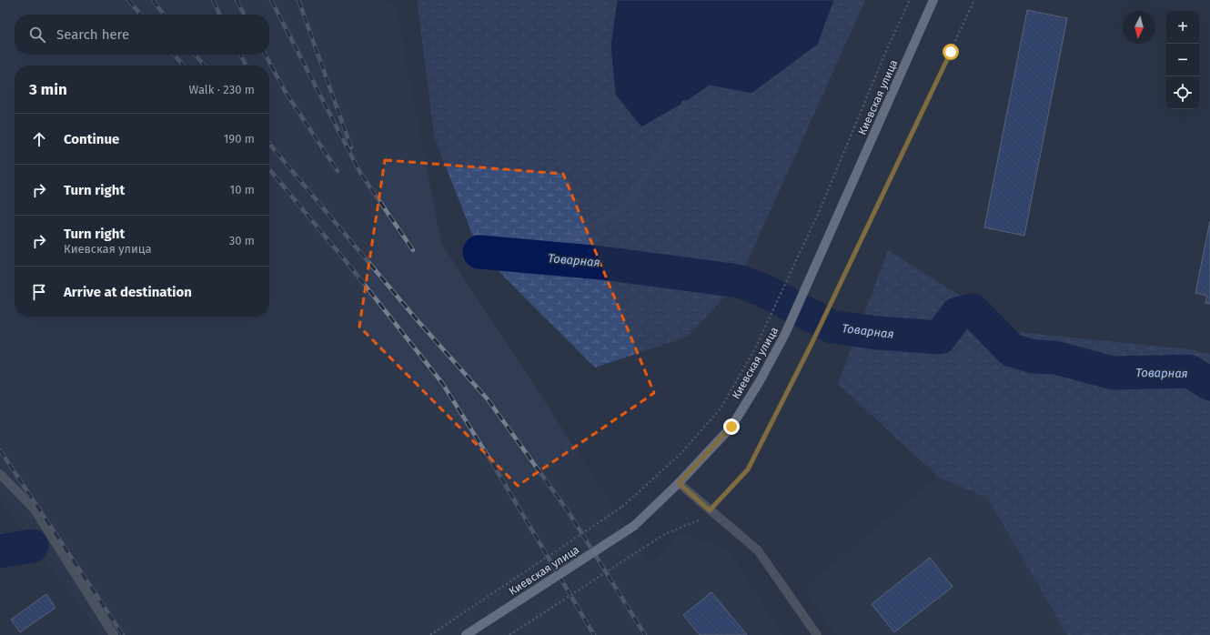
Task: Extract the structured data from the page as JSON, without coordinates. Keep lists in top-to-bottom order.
{
  "streets": {
    "main road": ["Киевская улица"]
  },
  "water": ["Товарная"],
  "north": "bottom",
  "page": {
    "map_buttons": ["+", "−"],
    "search": "Search here",
    "heading": ["3 min", "Walk · 230 m"],
    "list": [
      ["Continue", "190 m"],
      ["Turn right", "10 m"],
      ["Turn right", "Киевская улица", "30 m"],
      "Arrive at destination"
    ]
  }
}
